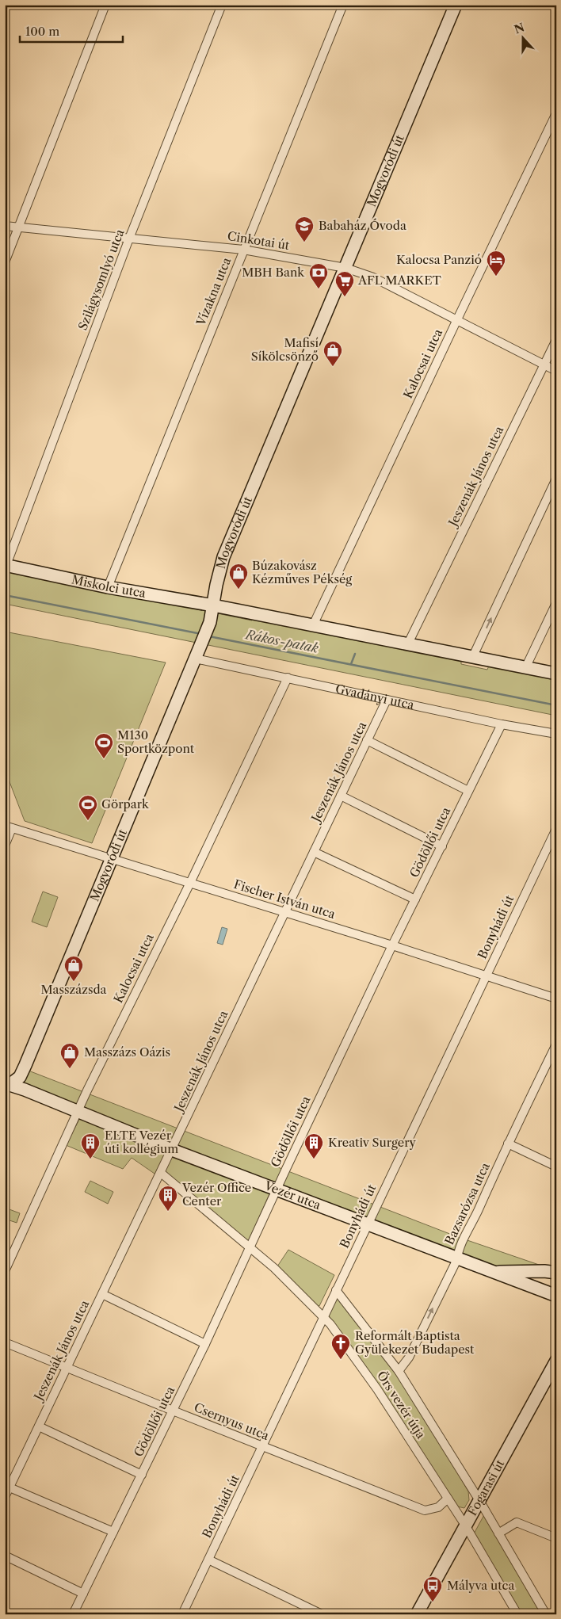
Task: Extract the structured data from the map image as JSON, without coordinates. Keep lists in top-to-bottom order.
{
  "streets": {
    "street": [
      "Mogyoródi út",
      "Cinkotai út",
      "Szilágysomlyó utca",
      "Vízakna utca",
      "Kalocsai utca",
      "Jeszenák János utca",
      "Miskolci utca",
      "Gvadányi utca",
      "Gödöllői utca",
      "Fischer István utca",
      "Bonyhádi út",
      "Vezér utca",
      "Bazsarózsa utca",
      "Örs vezér útja",
      "Csernyus utca",
      "Fogarasi út"
    ]
  },
  "crossings": [
    ["Mogyoródi út", "Cinkotai út"],
    ["Mogyoródi út", "Miskolci utca"],
    ["Mogyoródi út", "Gvadányi utca"],
    ["Mogyoródi út", "Fischer István utca"],
    ["Mogyoródi út", "Vezér utca"],
    ["Cinkotai út", "Szilágysomlyó utca"],
    ["Cinkotai út", "Vízakna utca"],
    ["Cinkotai út", "Kalocsai utca"],
    ["Cinkotai út", "Jeszenák János utca"],
    ["Szilágysomlyó utca", "Miskolci utca"],
    ["Vízakna utca", "Miskolci utca"],
    ["Kalocsai utca", "Gvadányi utca"],
    ["Kalocsai utca", "Fischer István utca"],
    ["Kalocsai utca", "Vezér utca"],
    ["Jeszenák János utca", "Gvadányi utca"],
    ["Jeszenák János utca", "Fischer István utca"],
    ["Jeszenák János utca", "Vezér utca"],
    ["Jeszenák János utca", "Örs vezér útja"],
    ["Jeszenák János utca", "Csernyus utca"],
    ["Gvadányi utca", "Gödöllői utca"],
    ["Gödöllői utca", "Fischer István utca"],
    ["Gödöllői utca", "Vezér utca"],
    ["Gödöllői utca", "Örs vezér útja"],
    ["Gödöllői utca", "Csernyus utca"],
    ["Fischer István utca", "Bonyhádi út"],
    ["Bonyhádi út", "Vezér utca"],
    ["Bonyhádi út", "Örs vezér útja"],
    ["Bonyhádi út", "Csernyus utca"],
    ["Vezér utca", "Bazsarózsa utca"],
    ["Bazsarózsa utca", "Örs vezér útja"],
    ["Örs vezér útja", "Csernyus utca"],
    ["Örs vezér útja", "Fogarasi út"]
  ],
  "water": ["Rákos-patak"],
  "places": {
    "school or university": ["Babaház Óvoda"],
    "hotel": ["Kalocsa Panzió"],
    "bank": ["MBH Bank"],
    "supermarket": ["AFL MARKET"],
    "shop": [
      "Mafisí Síkölcsönző",
      "Búzakovász Kézműves Pékség",
      "Masszázsda",
      "Masszázs Oázis"
    ],
    "sports": ["M130 Sportközpont", "Görpark"],
    "building": ["ELTE Vezér úti kollégium", "Kreativ Surgery", "Vezér Office Center"],
    "church": ["Reformált Baptista Gyülekezet Budapest"],
    "bus stop": ["Mályva utca"]
  },
  "scale_bar": "100 m",
  "north": "top"
}
